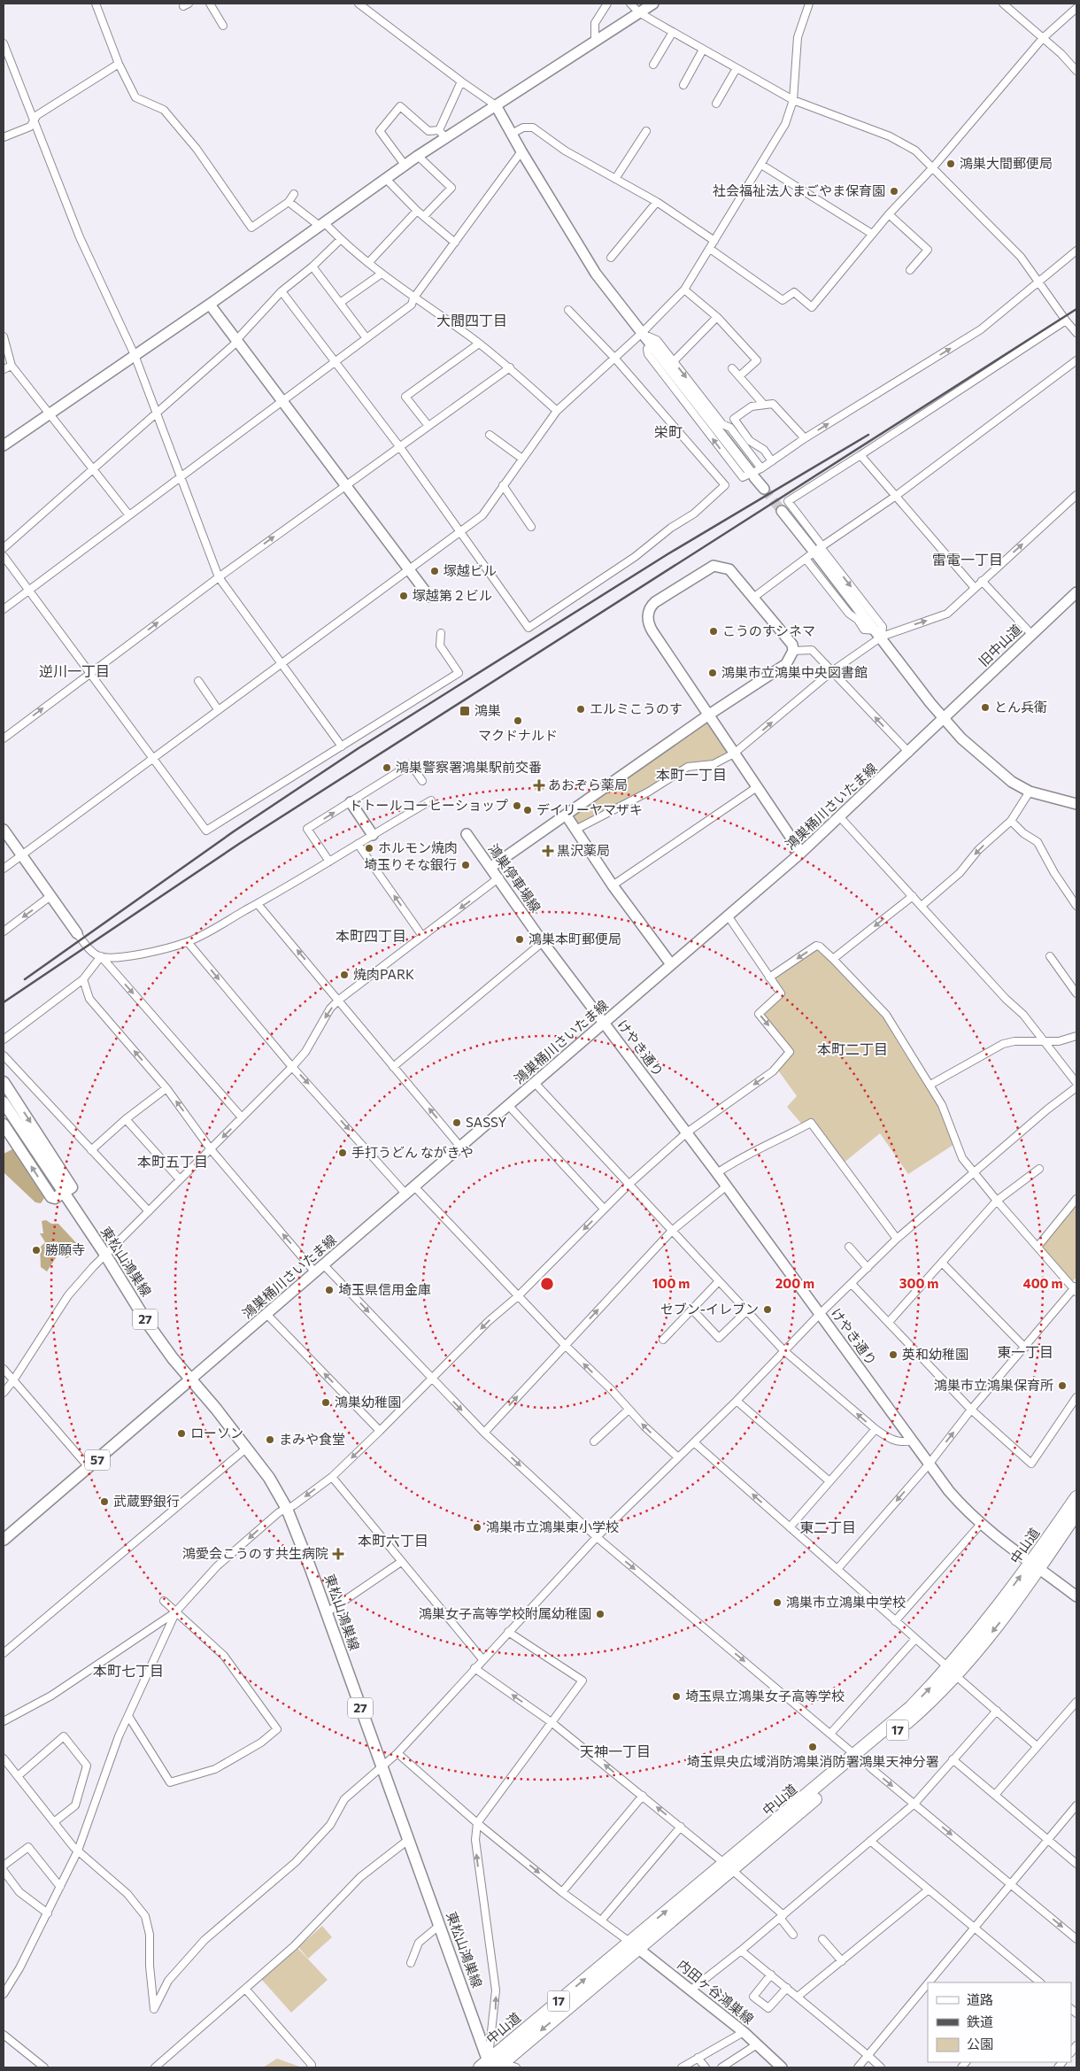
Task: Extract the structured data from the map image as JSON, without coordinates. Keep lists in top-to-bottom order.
{
  "streets": {
    "highway": ["中山道", "17"],
    "main road": ["東松山鴻巣線", "27", "57"],
    "street": [
      "旧中山道",
      "鴻巣桶川さいたま線",
      "鴻巣停車場線",
      "けやき通り",
      "内田ヶ谷鴻巣線"
    ]
  },
  "crossings": [
    ["旧中山道", "鴻巣桶川さいたま線"],
    ["鴻巣桶川さいたま線", "鴻巣停車場線"],
    ["鴻巣桶川さいたま線", "けやき通り"],
    ["鴻巣桶川さいたま線", "東松山鴻巣線"],
    ["鴻巣桶川さいたま線", "57"],
    ["鴻巣停車場線", "けやき通り"],
    ["けやき通り", "中山道"],
    ["東松山鴻巣線", "57"],
    ["東松山鴻巣線", "中山道"],
    ["中山道", "内田ヶ谷鴻巣線"]
  ],
  "districts": [
    "大間四丁目",
    "栄町",
    "雷電一丁目",
    "逆川一丁目",
    "本町一丁目",
    "本町四丁目",
    "本町二丁目",
    "本町五丁目",
    "東一丁目",
    "東二丁目",
    "本町六丁目",
    "本町七丁目",
    "天神一丁目"
  ],
  "places": {
    "other": [
      "鴻巣大間郵便局",
      "社会福祉法人まごやま保育園",
      "塚越ビル",
      "塚越第２ビル",
      "こうのすシネマ",
      "鴻巣市立鴻巣中央図書館",
      "とん兵衛",
      "エルミこうのす",
      "マクドナルド",
      "鴻巣警察署鴻巣駅前交番",
      "ドトールコーヒーショップ",
      "デイリーヤマザキ",
      "ホルモン焼肉",
      "埼玉りそな銀行",
      "鴻巣本町郵便局",
      "焼肉PARK",
      "SASSY",
      "手打うどん ながきや",
      "勝願寺",
      "埼玉県信用金庫",
      "セブン-イレブン",
      "英和幼稚園",
      "鴻巣市立鴻巣保育所",
      "鴻巣幼稚園",
      "ローソン",
      "まみや食堂",
      "武蔵野銀行",
      "鴻巣市立鴻巣東小学校",
      "鴻巣市立鴻巣中学校",
      "鴻巣女子高等学校附属幼稚園",
      "埼玉県立鴻巣女子高等学校",
      "埼玉県央広域消防鴻巣消防署鴻巣天神分署"
    ],
    "transit": ["鴻巣"],
    "health": ["あおぞら薬局", "黒沢薬局", "鴻愛会こうのす共生病院"]
  },
  "legend": ["道路", "鉄道", "公園"],
  "rings": [
    "100 m",
    "200 m",
    "300 m",
    "400 m"
  ]
}
